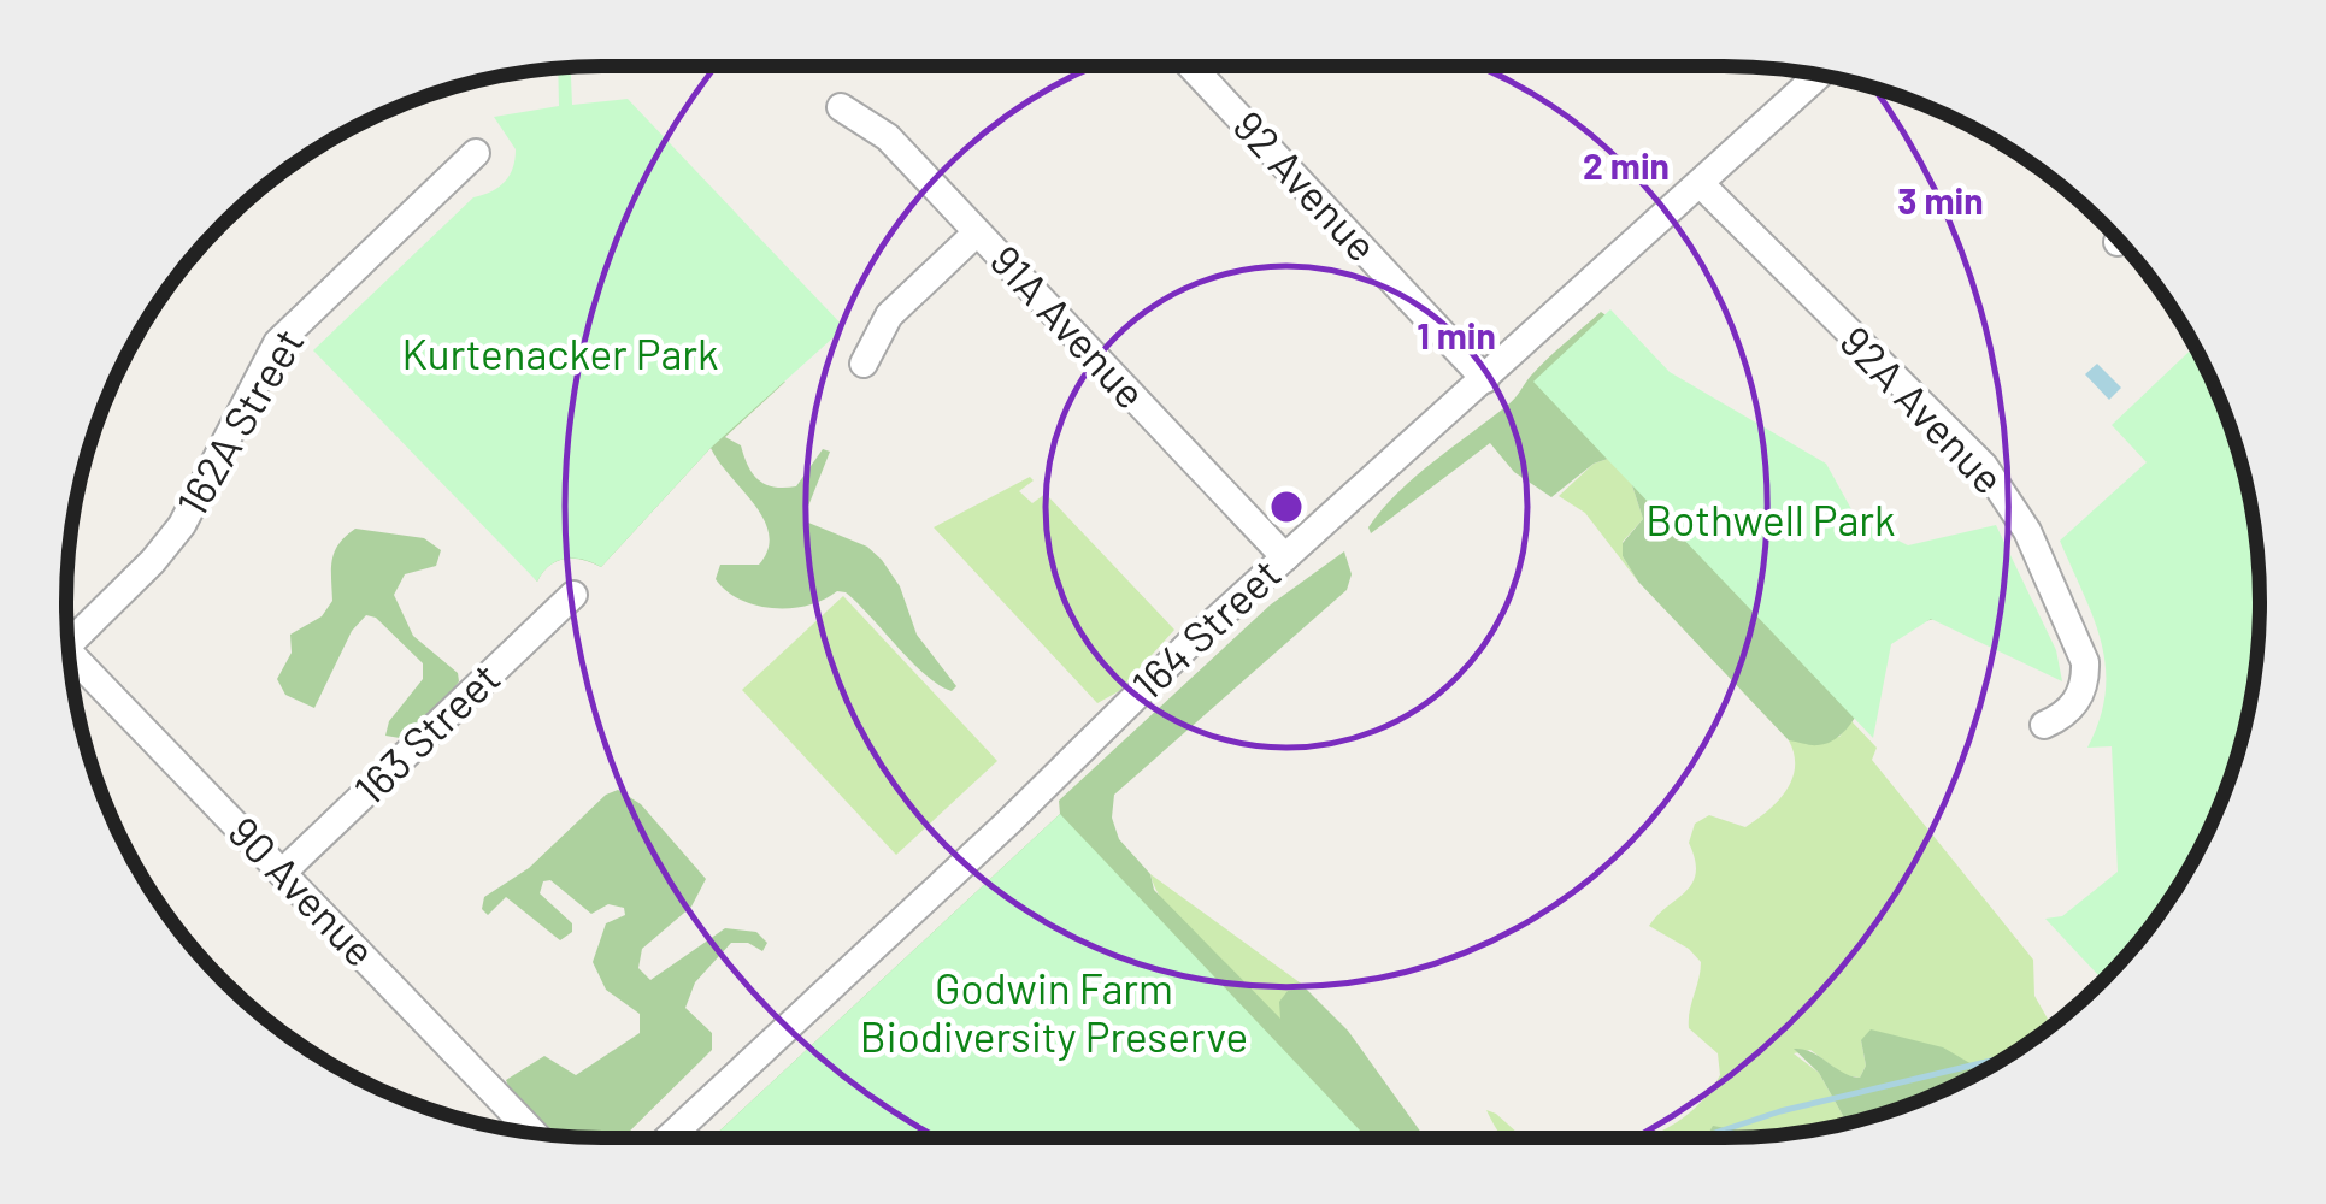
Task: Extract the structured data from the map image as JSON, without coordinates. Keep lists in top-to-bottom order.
{
  "streets": {
    "street": [
      "92 Avenue",
      "91A Avenue",
      "92A Avenue",
      "162A Street",
      "164 Street",
      "163 Street",
      "90 Avenue"
    ]
  },
  "crossings": [
    ["92 Avenue", "164 Street"],
    ["91A Avenue", "164 Street"],
    ["92A Avenue", "164 Street"],
    ["163 Street", "90 Avenue"]
  ],
  "parks": ["Kurtenacker Park", "Bothwell Park", "Godwin Farm Biodiversity Preserve"],
  "rings": ["2 min", "3 min", "1 min"]
}
